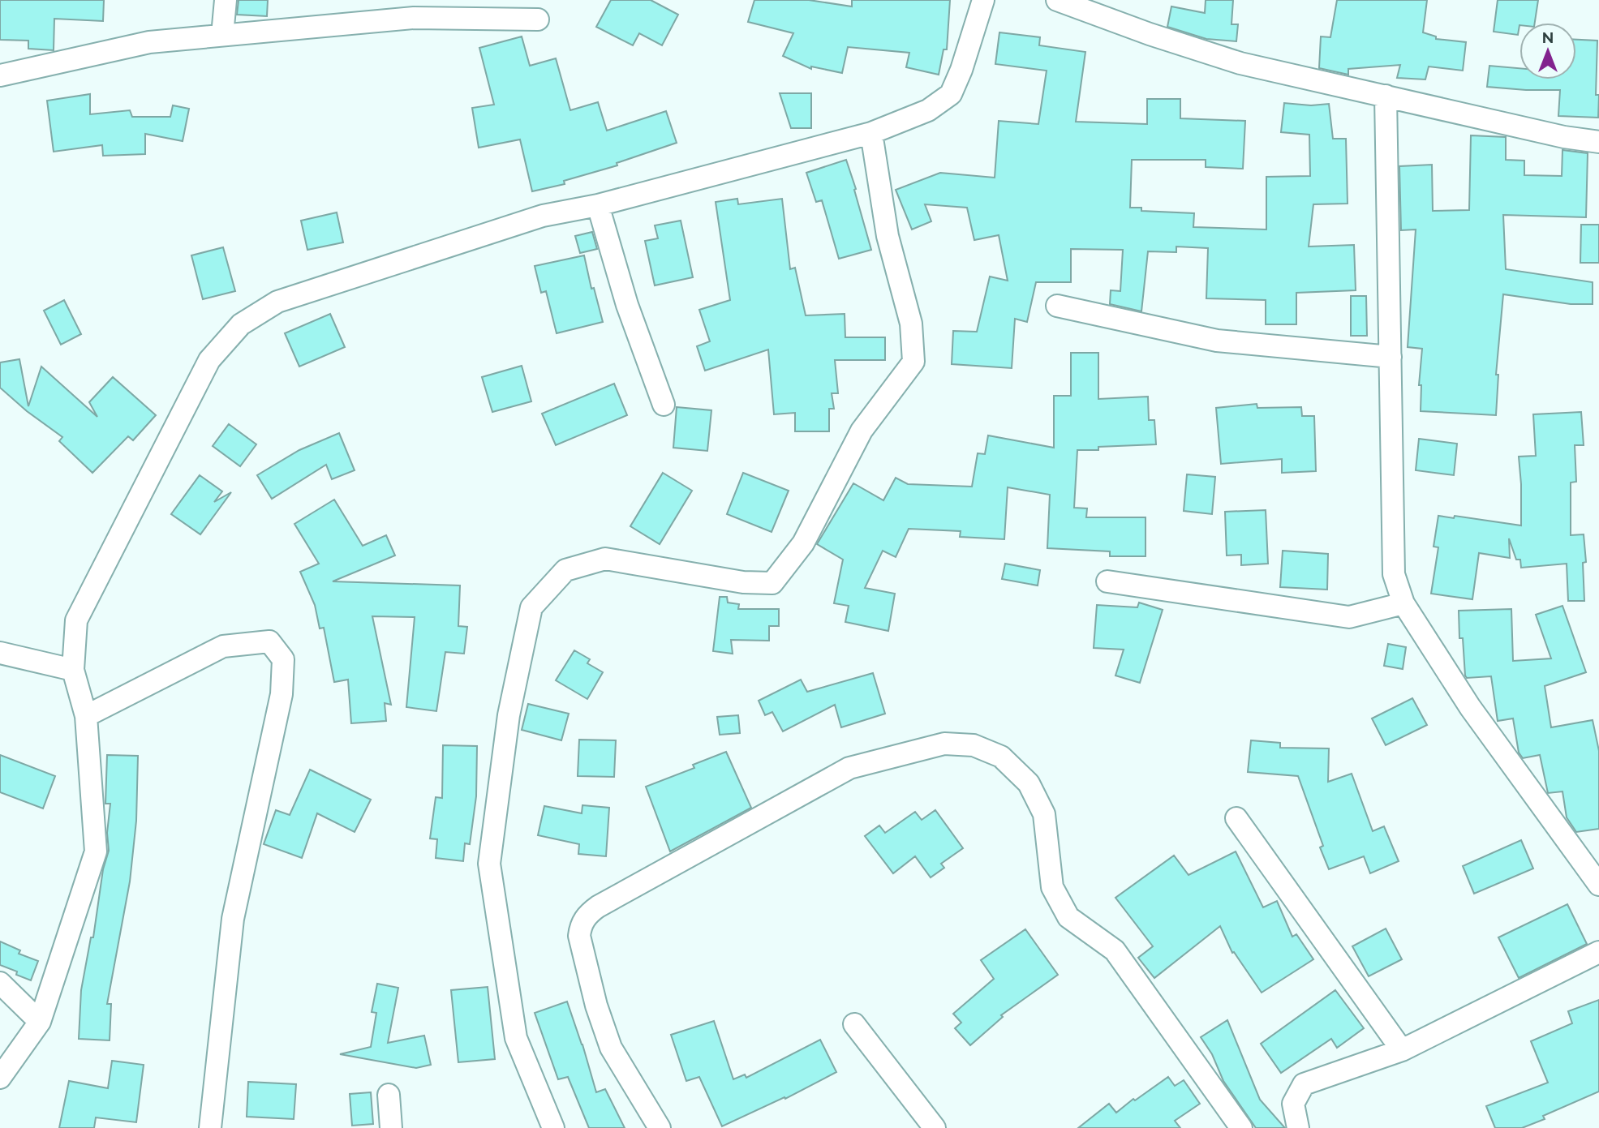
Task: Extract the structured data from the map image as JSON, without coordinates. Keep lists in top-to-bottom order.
{
  "north": "top"
}
